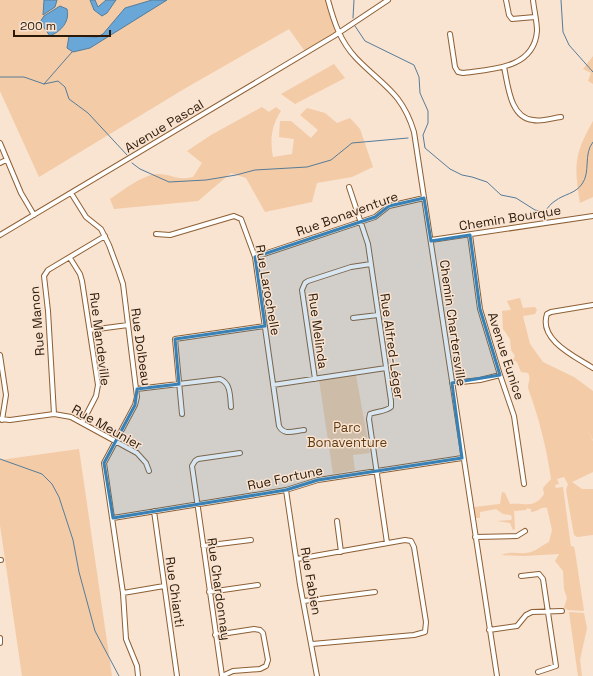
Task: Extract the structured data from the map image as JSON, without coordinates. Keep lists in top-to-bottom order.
{
  "streets": {
    "street": [
      "Avenue Pascal",
      "Rue Bonaventure",
      "Chemin Bourque",
      "Rue Larochelle",
      "Rue Manon",
      "Chemin Chartersville",
      "Rue Melinda",
      "Rue Mandeville",
      "Rue Alfred-Léger",
      "Rue Dolbeau",
      "Avenue Eunice",
      "Rue Meunier",
      "Rue Fortune",
      "Rue Fabien",
      "Rue Chardonnay",
      "Rue Chianti"
    ]
  },
  "crossings": [
    ["Avenue Pascal", "Chemin Chartersville"],
    ["Avenue Pascal", "Rue Dolbeau"],
    ["Rue Bonaventure", "Rue Larochelle"],
    ["Rue Bonaventure", "Chemin Chartersville"],
    ["Rue Bonaventure", "Rue Alfred-Léger"],
    ["Chemin Bourque", "Chemin Chartersville"],
    ["Chemin Bourque", "Avenue Eunice"],
    ["Rue Manon", "Rue Mandeville"],
    ["Rue Manon", "Rue Dolbeau"],
    ["Rue Manon", "Rue Meunier"],
    ["Chemin Chartersville", "Rue Fortune"],
    ["Rue Melinda", "Rue Alfred-Léger"],
    ["Rue Mandeville", "Rue Meunier"],
    ["Rue Alfred-Léger", "Rue Fortune"],
    ["Rue Dolbeau", "Rue Meunier"],
    ["Rue Dolbeau", "Rue Fortune"],
    ["Rue Fortune", "Rue Fabien"],
    ["Rue Fortune", "Rue Chardonnay"],
    ["Rue Fortune", "Rue Chianti"]
  ],
  "parks": ["Parc Bonaventure"],
  "scale_bar": "200 m"
}
